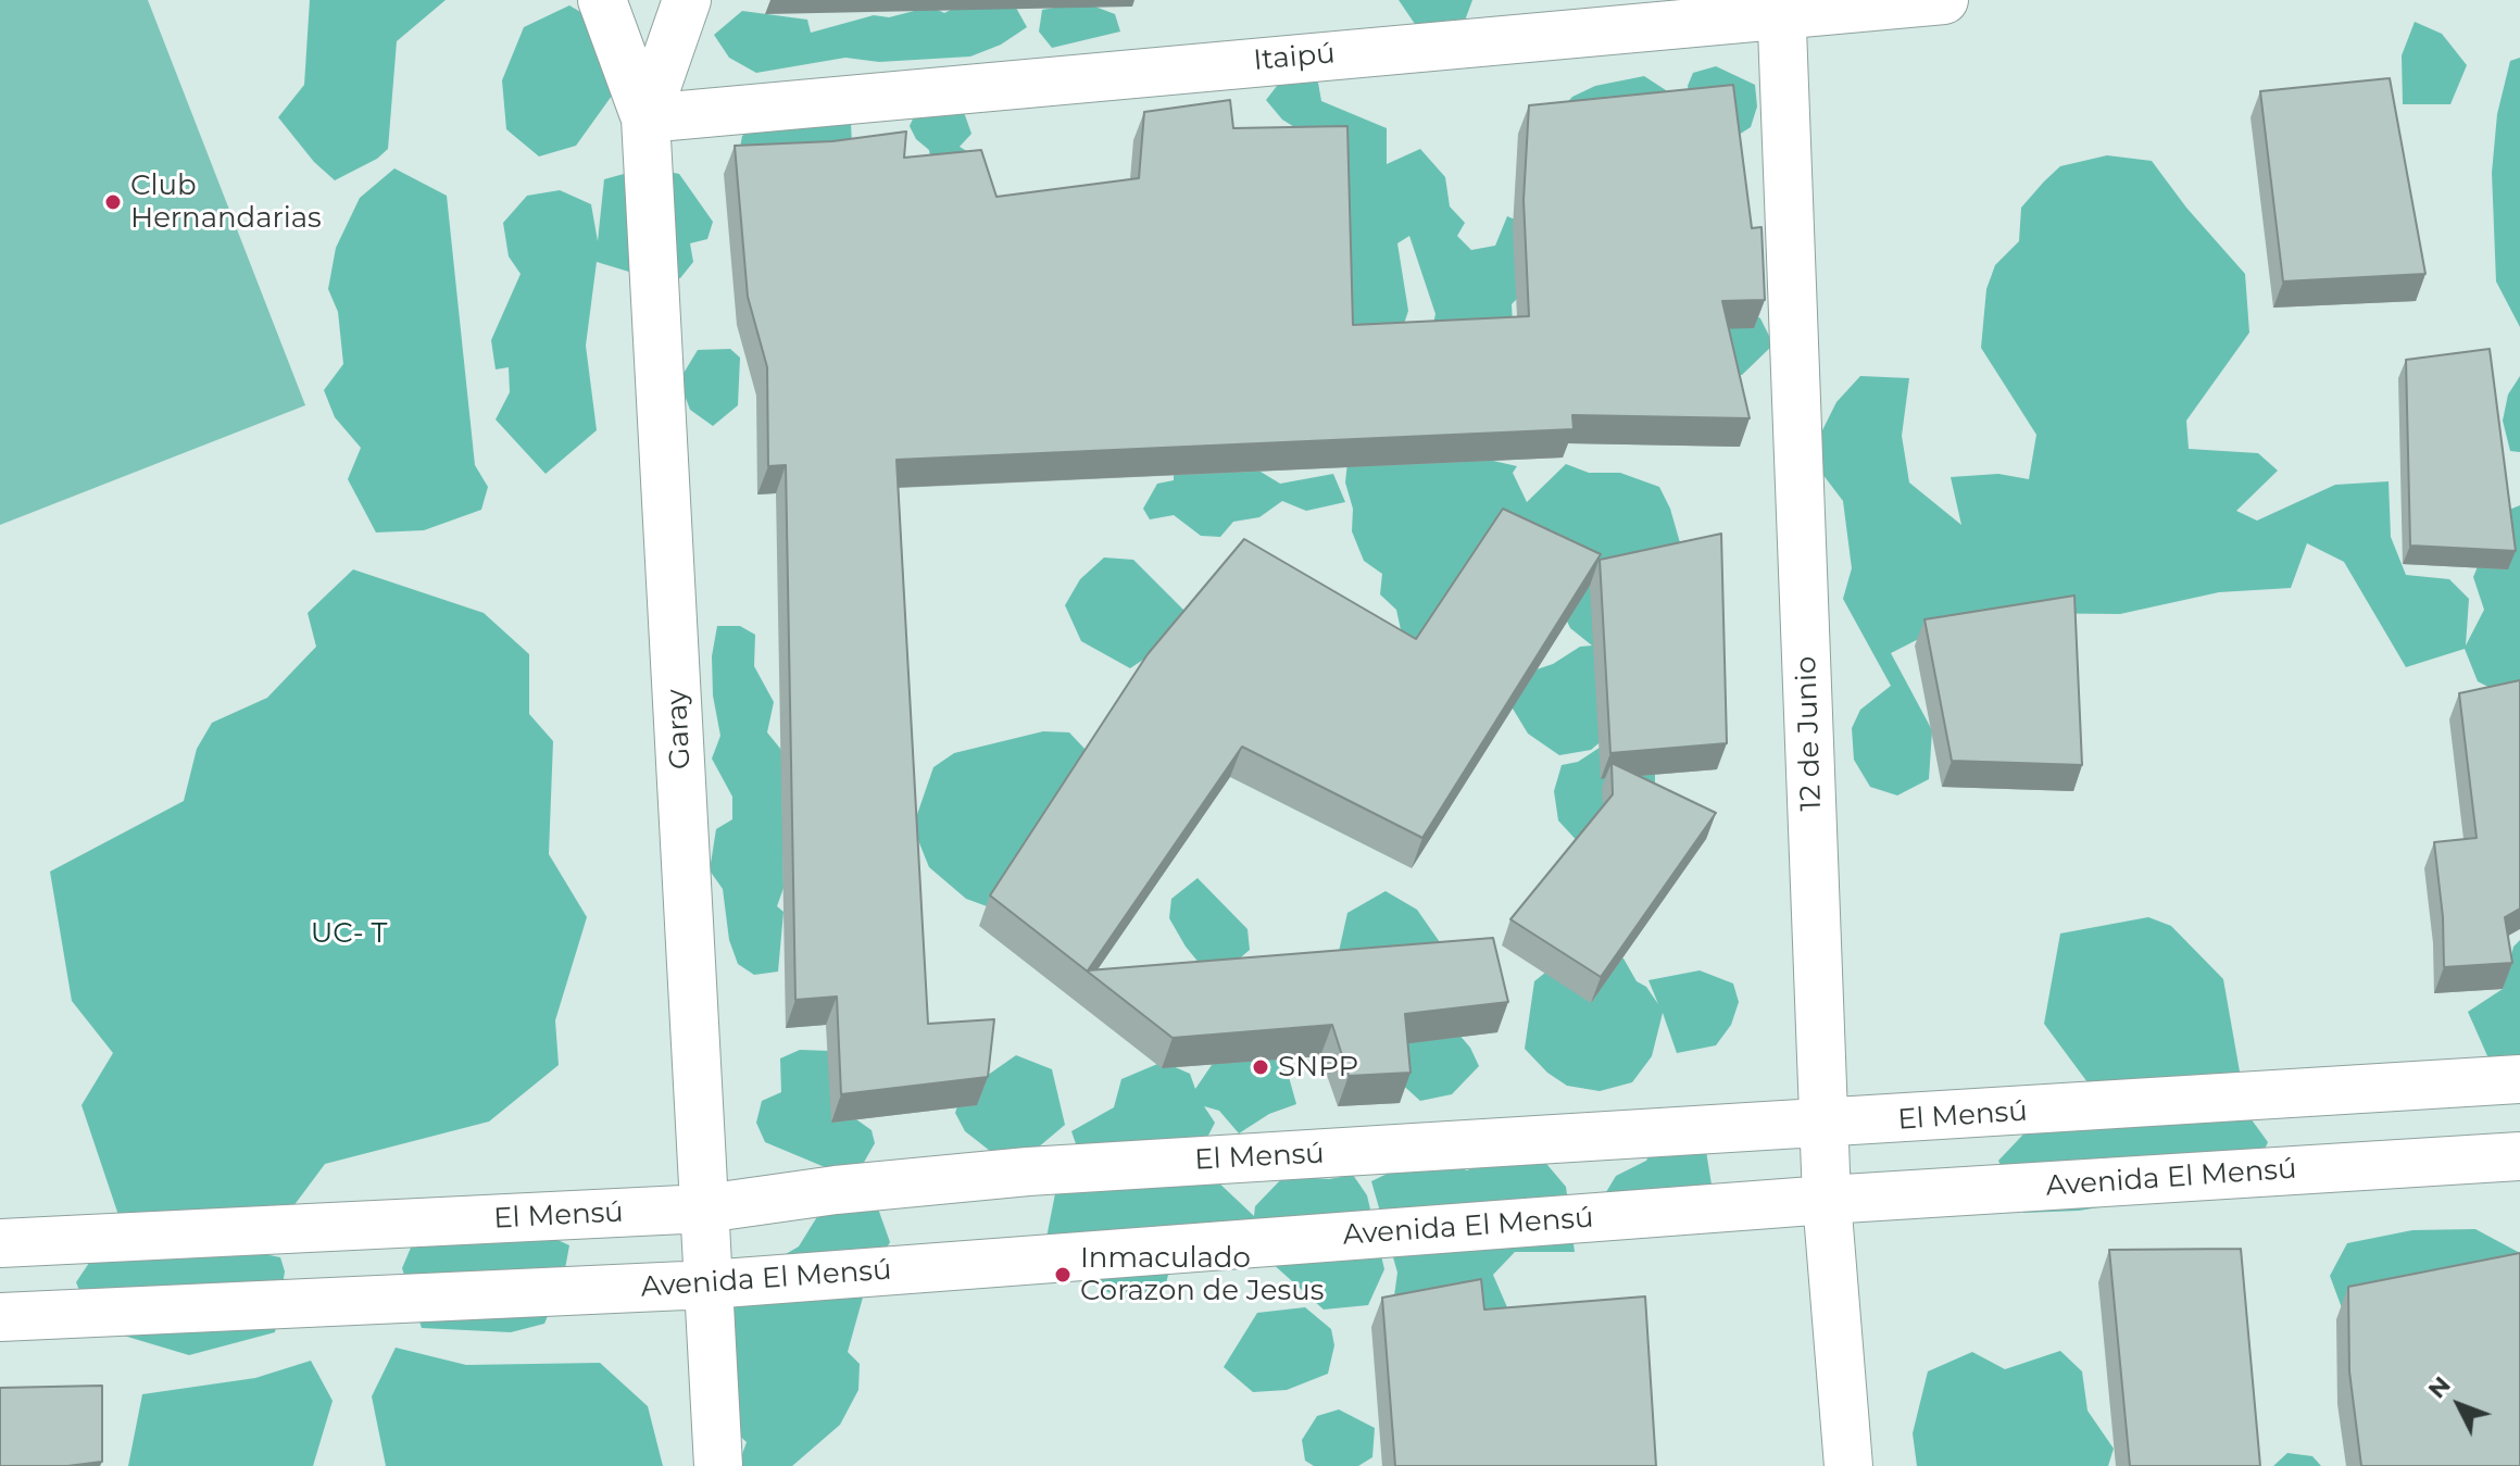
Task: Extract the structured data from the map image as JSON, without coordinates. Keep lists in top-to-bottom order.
{
  "streets": {
    "street": [
      "Itaipú",
      "Garay",
      "12 de Junio",
      "El Mensú",
      "Avenida El Mensú"
    ]
  },
  "crossings": [
    ["Itaipú", "Garay"],
    ["Itaipú", "12 de Junio"],
    ["Garay", "El Mensú"],
    ["Garay", "Avenida El Mensú"],
    ["12 de Junio", "El Mensú"],
    ["12 de Junio", "Avenida El Mensú"]
  ],
  "parks": ["UC- T"],
  "places": ["Club Hernandarias", "SNPP", "Inmaculado Corazon de Jesus"],
  "north": "top left"
}
